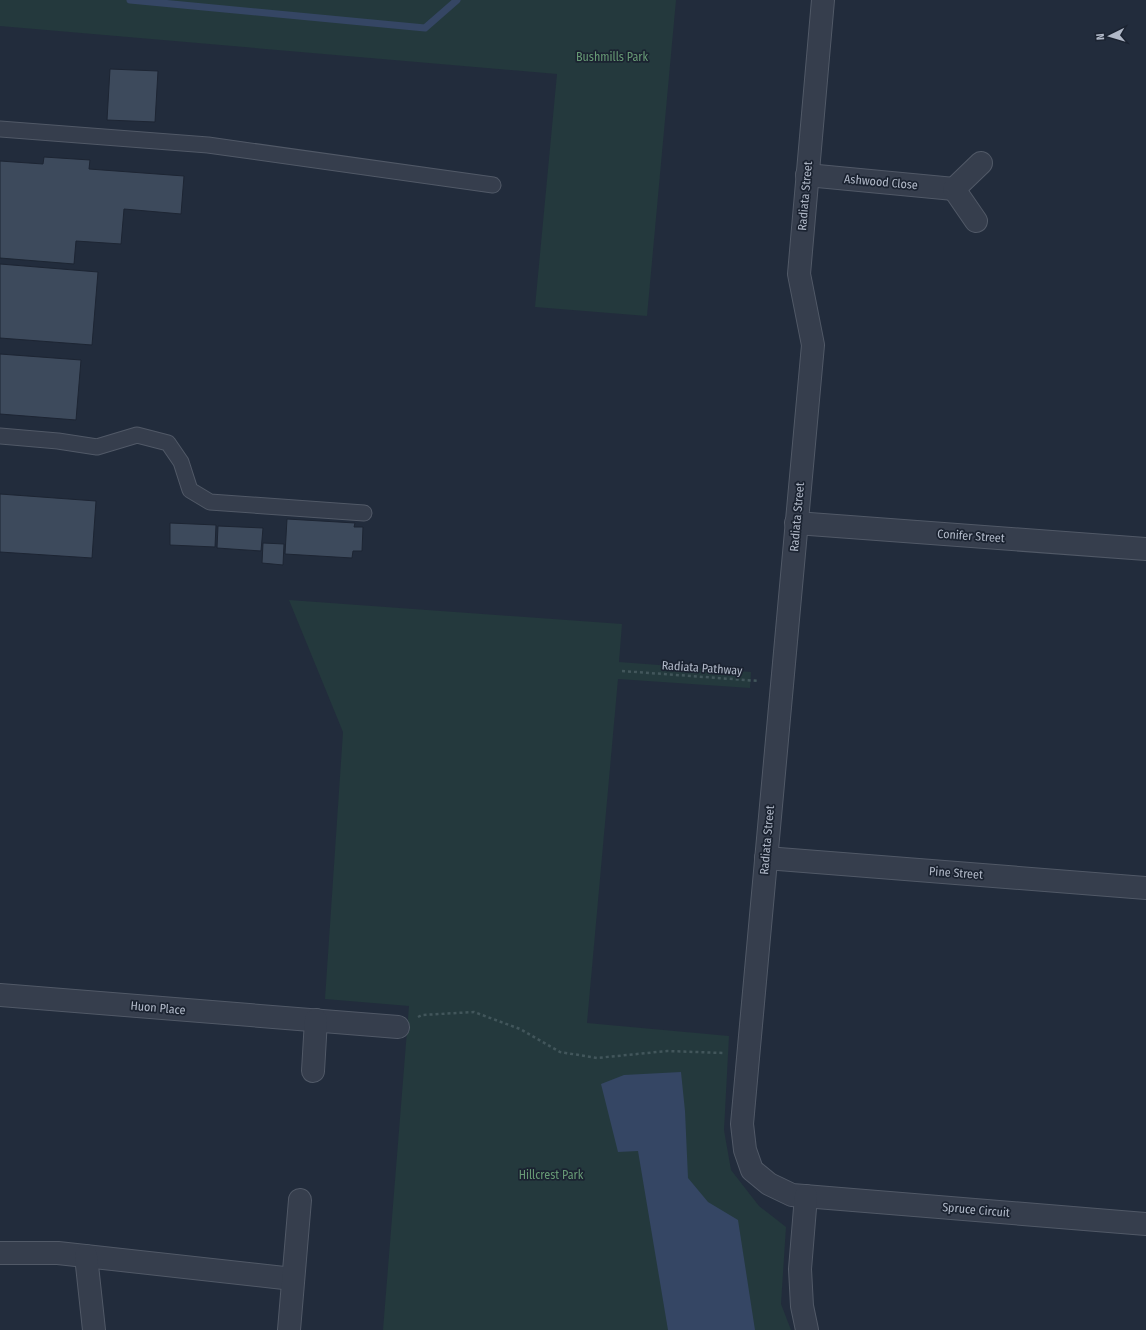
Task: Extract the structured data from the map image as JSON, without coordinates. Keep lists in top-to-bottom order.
{
  "streets": {
    "street": [
      "Ashwood Close",
      "Radiata Street",
      "Conifer Street",
      "Pine Street",
      "Huon Place",
      "Spruce Circuit"
    ],
    "path": ["Radiata Pathway"]
  },
  "crossings": [
    ["Ashwood Close", "Radiata Street"],
    ["Radiata Street", "Conifer Street"],
    ["Radiata Street", "Radiata Pathway"],
    ["Radiata Street", "Pine Street"],
    ["Radiata Street", "Spruce Circuit"]
  ],
  "parks": ["Bushmills Park", "Hillcrest Park"],
  "north": "left"
}
